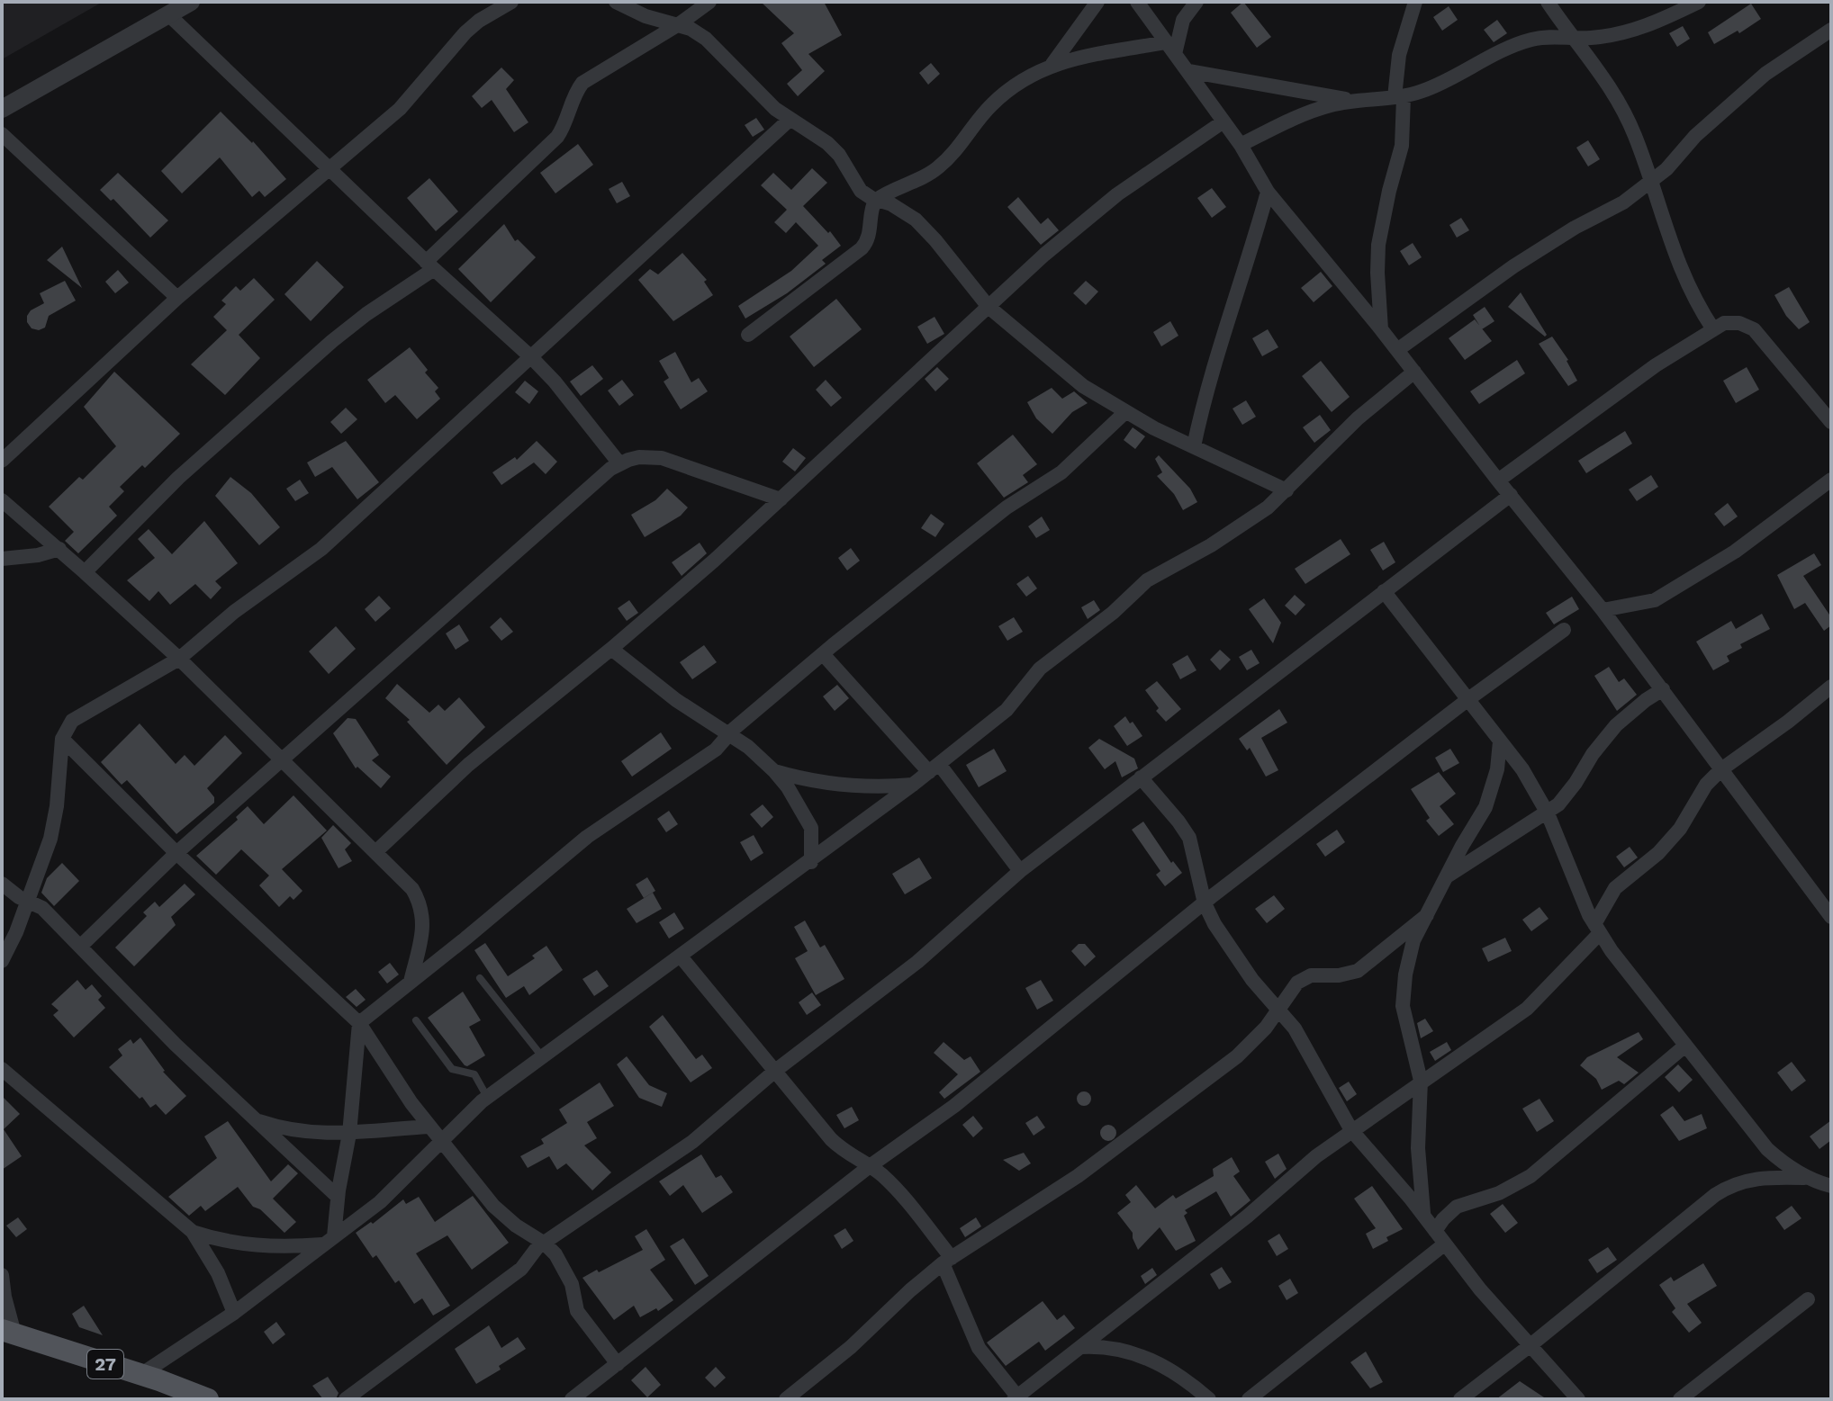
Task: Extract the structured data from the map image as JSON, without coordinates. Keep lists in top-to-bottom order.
{
  "streets": {
    "main road": ["27"]
  }
}
